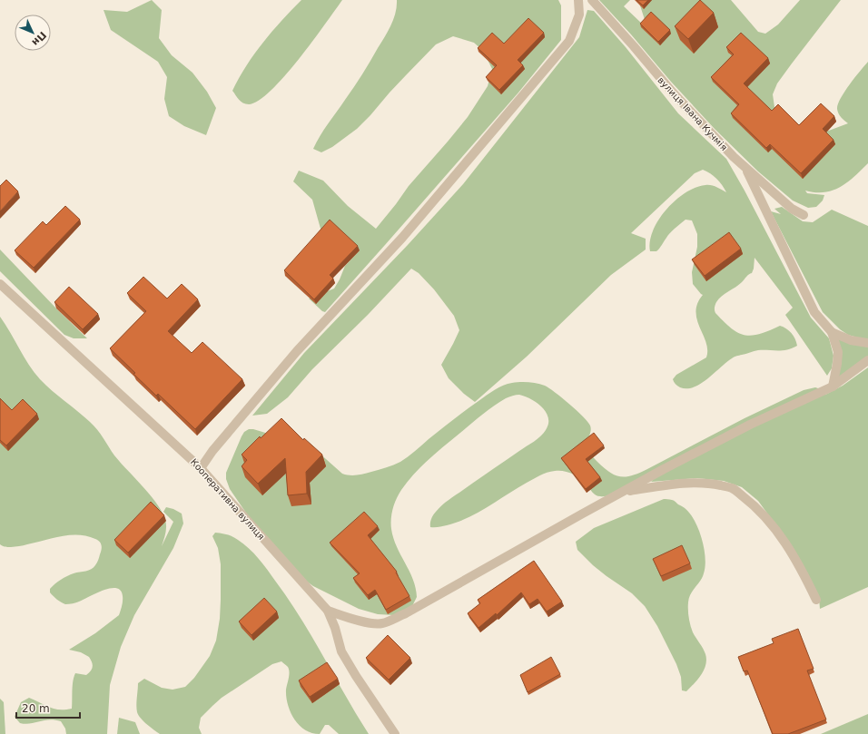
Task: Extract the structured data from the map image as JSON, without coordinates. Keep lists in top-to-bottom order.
{
  "streets": {
    "street": ["вулиця Івана Кучмія", "Кооперативна вулиця"]
  },
  "scale_bar": "20 m",
  "north": "bottom right"
}
